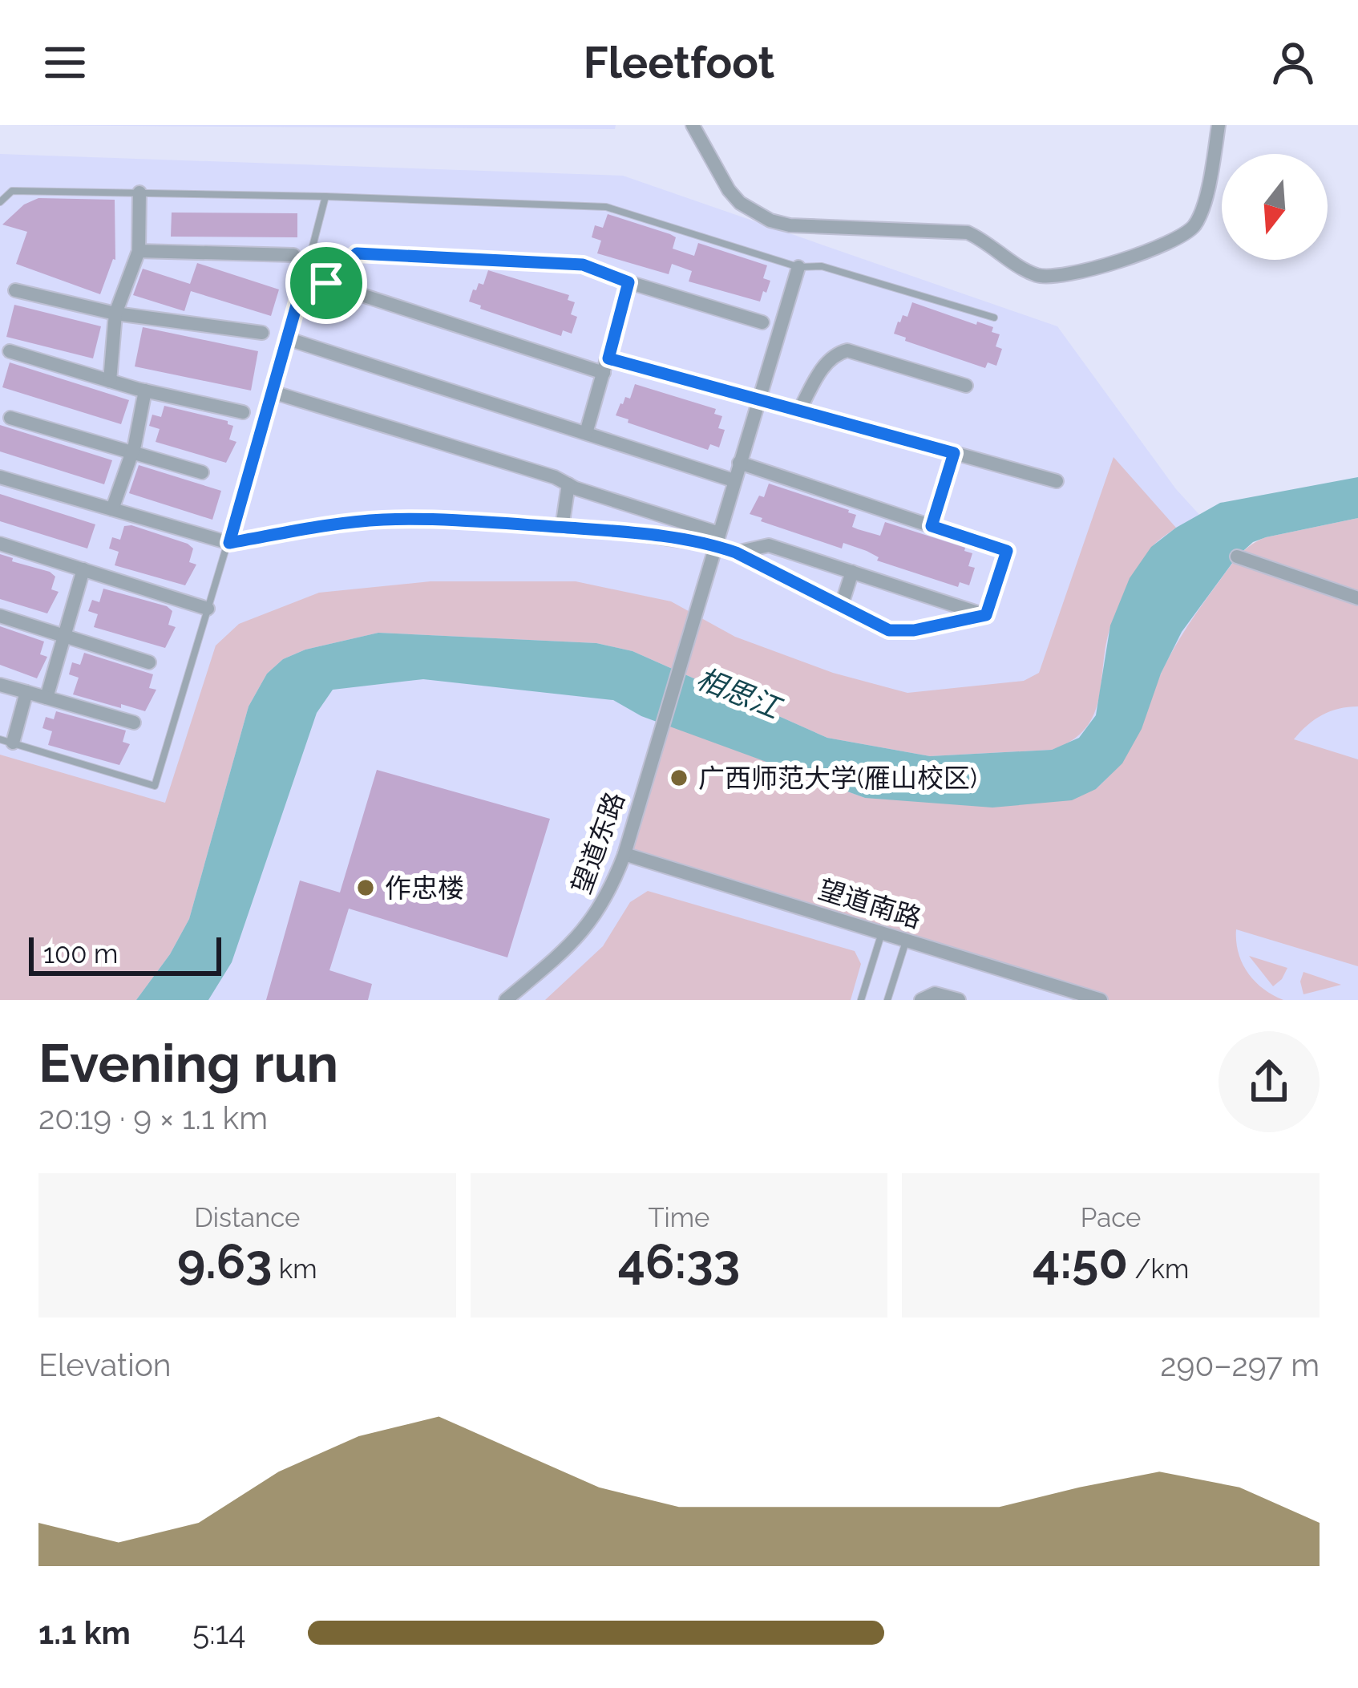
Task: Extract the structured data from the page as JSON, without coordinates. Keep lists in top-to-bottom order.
{
  "streets": {
    "street": ["望道东路", "望道南路"]
  },
  "crossings": [
    ["望道东路", "望道南路"]
  ],
  "water": ["相思江"],
  "places": ["广西师范大学(雁山校区)", "作忠楼"],
  "scale_bar": "100 m",
  "north": "bottom",
  "page": {
    "header": "Fleetfoot",
    "scale": "100 m",
    "heading": ["Evening run", "20:19 · 9 × 1.1 km"],
    "stats": [
      ["Distance", "9.63 km"],
      ["Time", "46:33"],
      ["Pace", "4:50 /km"]
    ],
    "chart": ["Elevation", "290–297 m"],
    "list": [
      {
        "name": "1.1 km",
        "note": "5:14"
      }
    ]
  }
}
